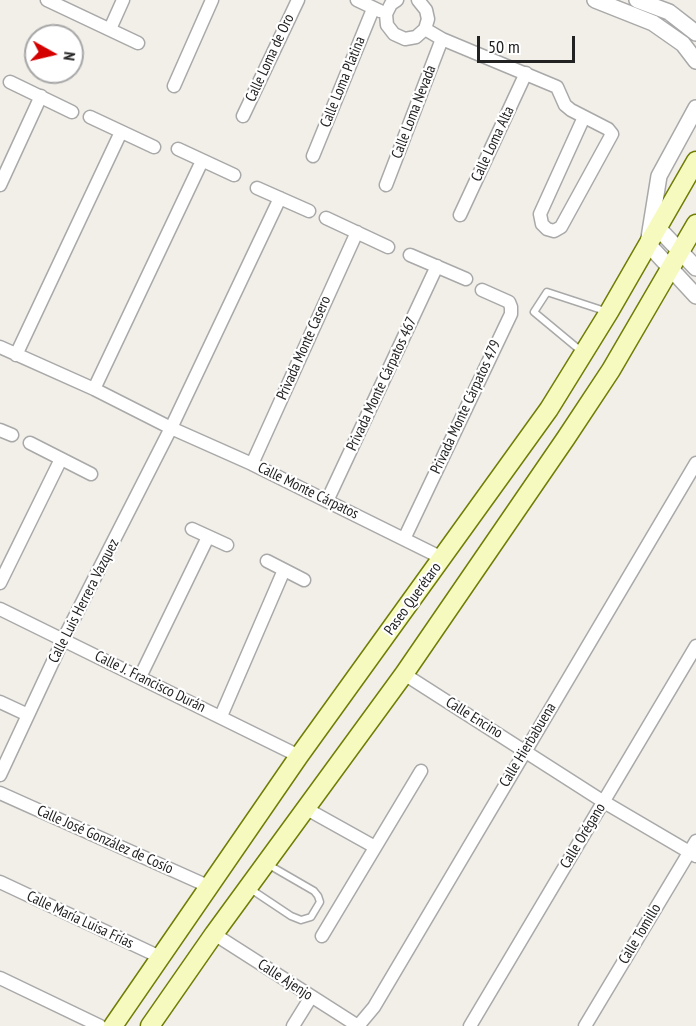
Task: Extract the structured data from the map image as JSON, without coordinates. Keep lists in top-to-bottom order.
{
  "streets": {
    "main road": ["Paseo Querétaro"],
    "street": [
      "Calle Loma de Oro",
      "Calle Loma Platina",
      "Calle Loma Nevada",
      "Calle Loma Alta",
      "Privada Monte Casero",
      "Privada Monte Cárpatos 467",
      "Privada Monte Cárpatos 479",
      "Calle Monte Cárpatos",
      "Calle Luis Herrera Vazquez",
      "Calle J. Francisco Durán",
      "Calle Encino",
      "Calle Hierbabuena",
      "Calle Orégano",
      "Calle José González de Cosío",
      "Calle María Luisa Frías",
      "Calle Tomillo",
      "Calle Ajenjo"
    ]
  },
  "crossings": [
    ["Privada Monte Casero", "Calle Monte Cárpatos"],
    ["Privada Monte Cárpatos 467", "Calle Monte Cárpatos"],
    ["Privada Monte Cárpatos 479", "Calle Monte Cárpatos"],
    ["Calle Monte Cárpatos", "Paseo Querétaro"],
    ["Calle Monte Cárpatos", "Calle Luis Herrera Vazquez"],
    ["Paseo Querétaro", "Calle J. Francisco Durán"],
    ["Paseo Querétaro", "Calle José González de Cosío"],
    ["Paseo Querétaro", "Calle María Luisa Frías"],
    ["Calle Luis Herrera Vazquez", "Calle J. Francisco Durán"],
    ["Calle Encino", "Calle Hierbabuena"],
    ["Calle Encino", "Calle Orégano"],
    ["Calle Encino", "Calle Tomillo"],
    ["Calle Hierbabuena", "Calle Ajenjo"]
  ],
  "scale_bar": "50 m",
  "north": "right"
}
